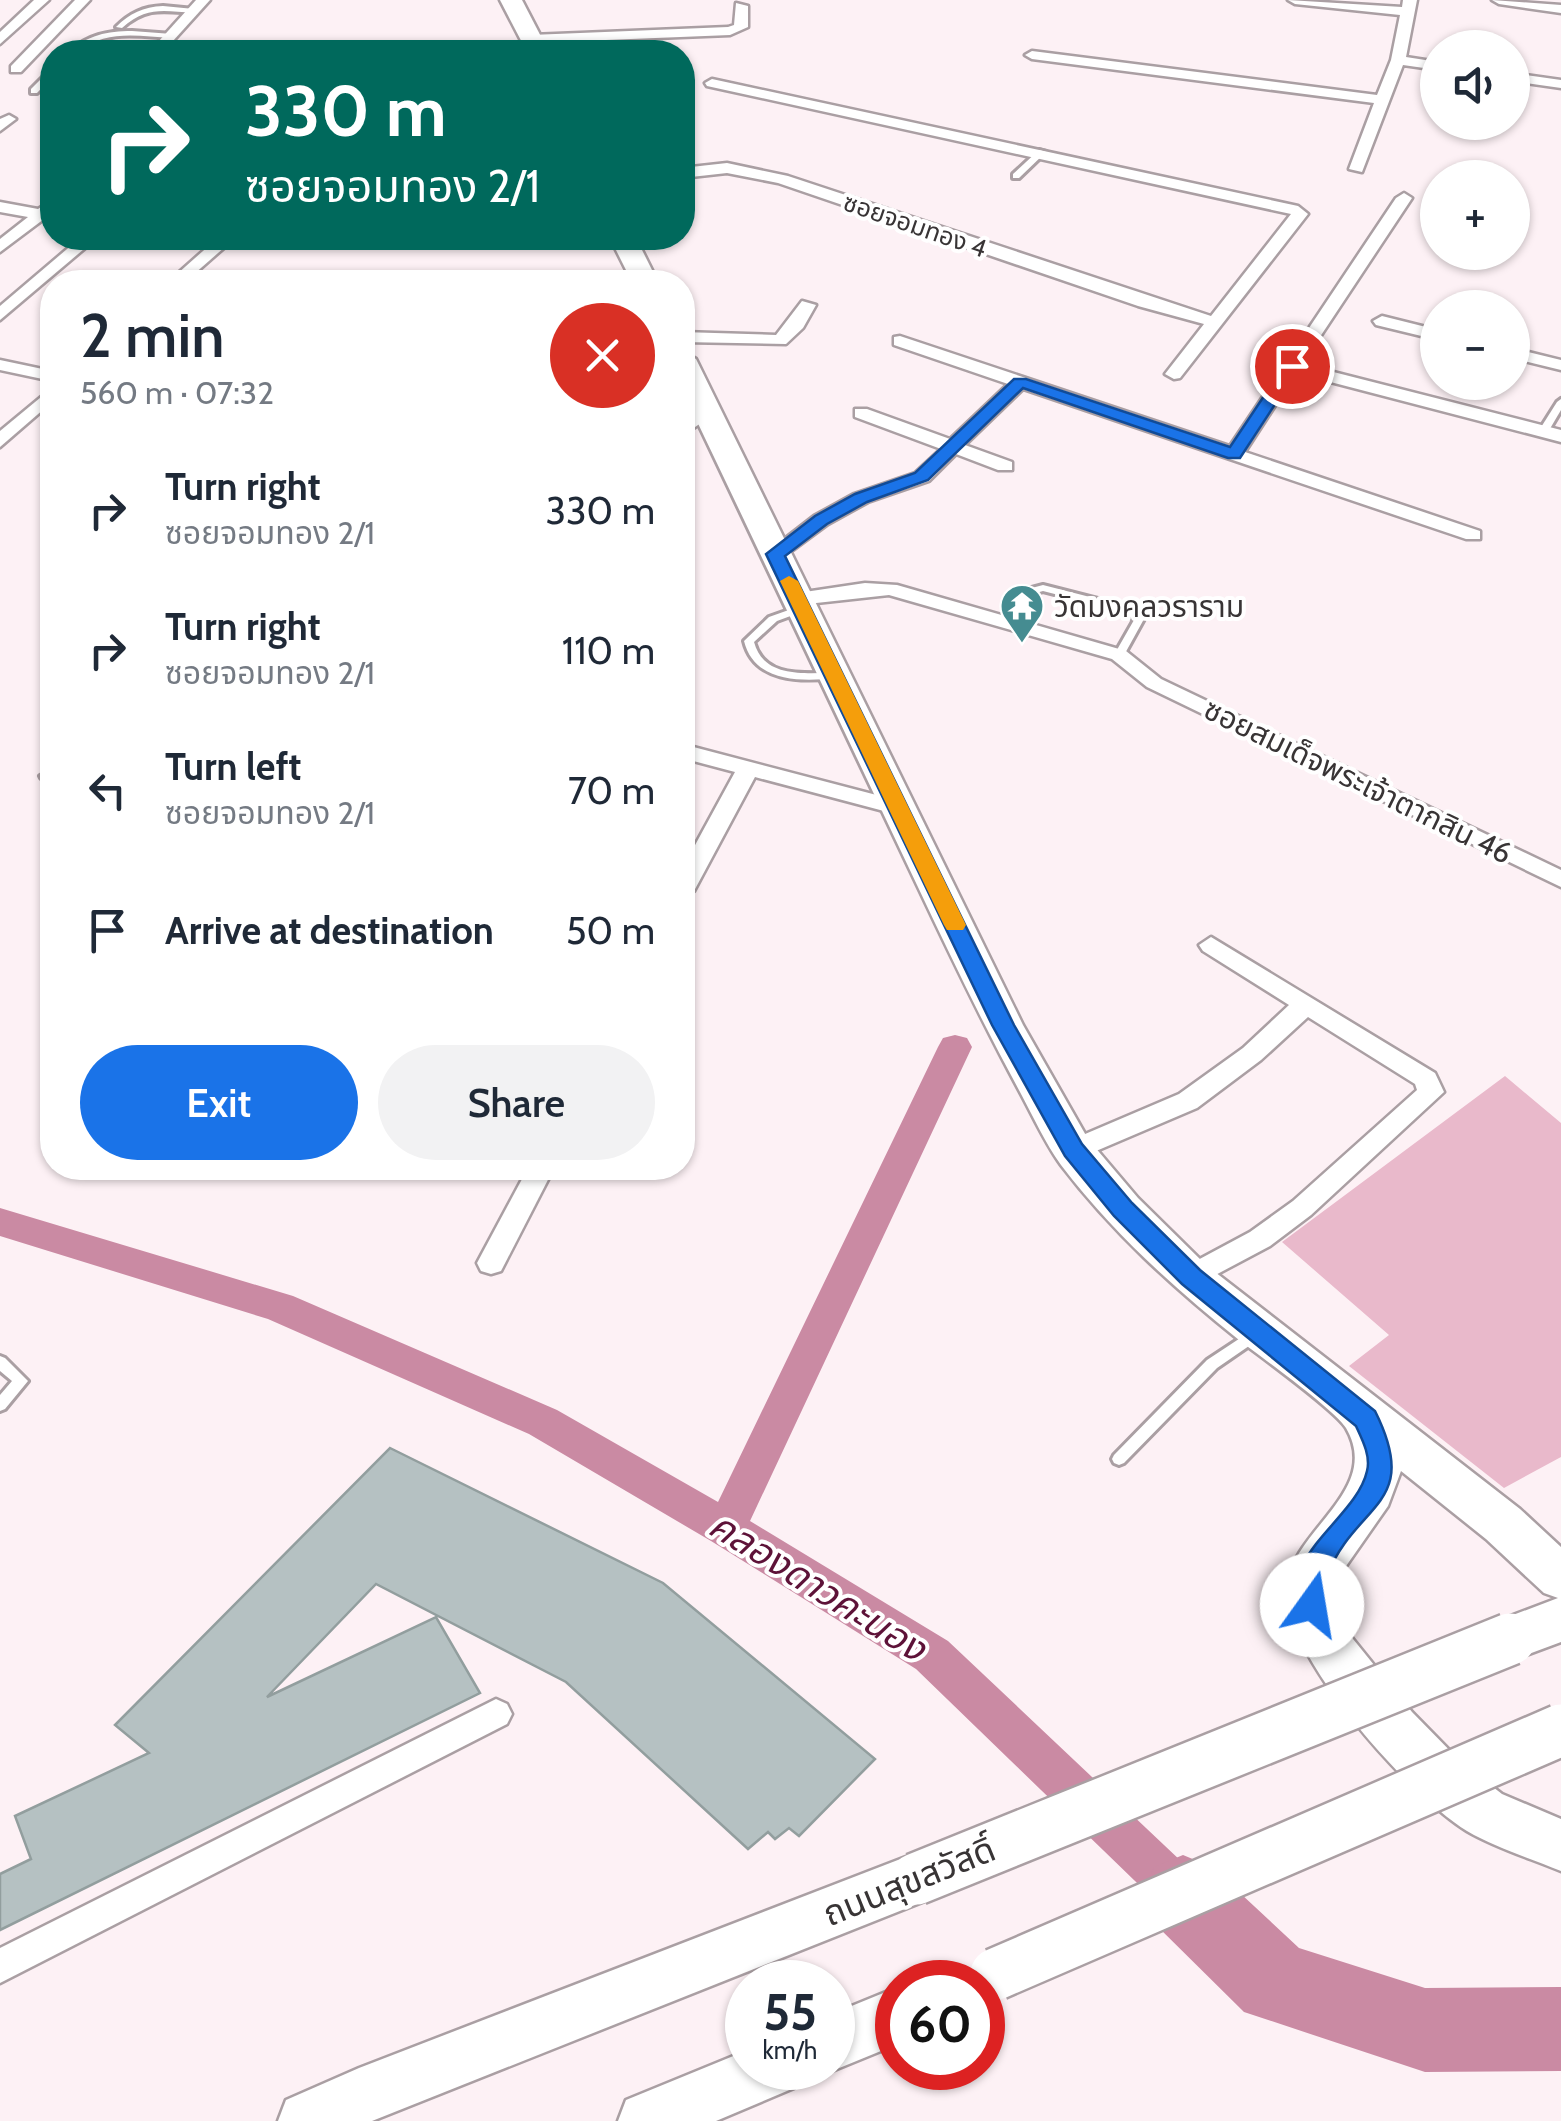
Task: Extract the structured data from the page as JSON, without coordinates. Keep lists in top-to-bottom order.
{
  "streets": {
    "main road": ["ถนนสุขสวัสดิ์"],
    "street": ["ซอยจอมทอง 4", "ซอยสมเด็จพระเจ้าตากสิน 46"]
  },
  "water": ["คลองดาวคะนอง"],
  "places": {
    "temple": ["วัดมงคลวราราม"]
  },
  "page": {
    "map_buttons": ["+", "−"],
    "turn": ["330 m", "ซอยจอมทอง 2/1"],
    "heading": ["2 min", "560 m · 07:32"],
    "list": [
      {
        "name": "Turn right",
        "note": "ซอยจอมทอง 2/1",
        "value": "330 m"
      },
      {
        "name": "Turn right",
        "note": "ซอยจอมทอง 2/1",
        "value": "110 m"
      },
      {
        "name": "Turn left",
        "note": "ซอยจอมทอง 2/1",
        "value": "70 m"
      },
      {
        "name": "Arrive at destination",
        "value": "50 m"
      }
    ],
    "buttons": ["Exit", "Share"],
    "speed": "55 km/h",
    "limit": "60"
  }
}
